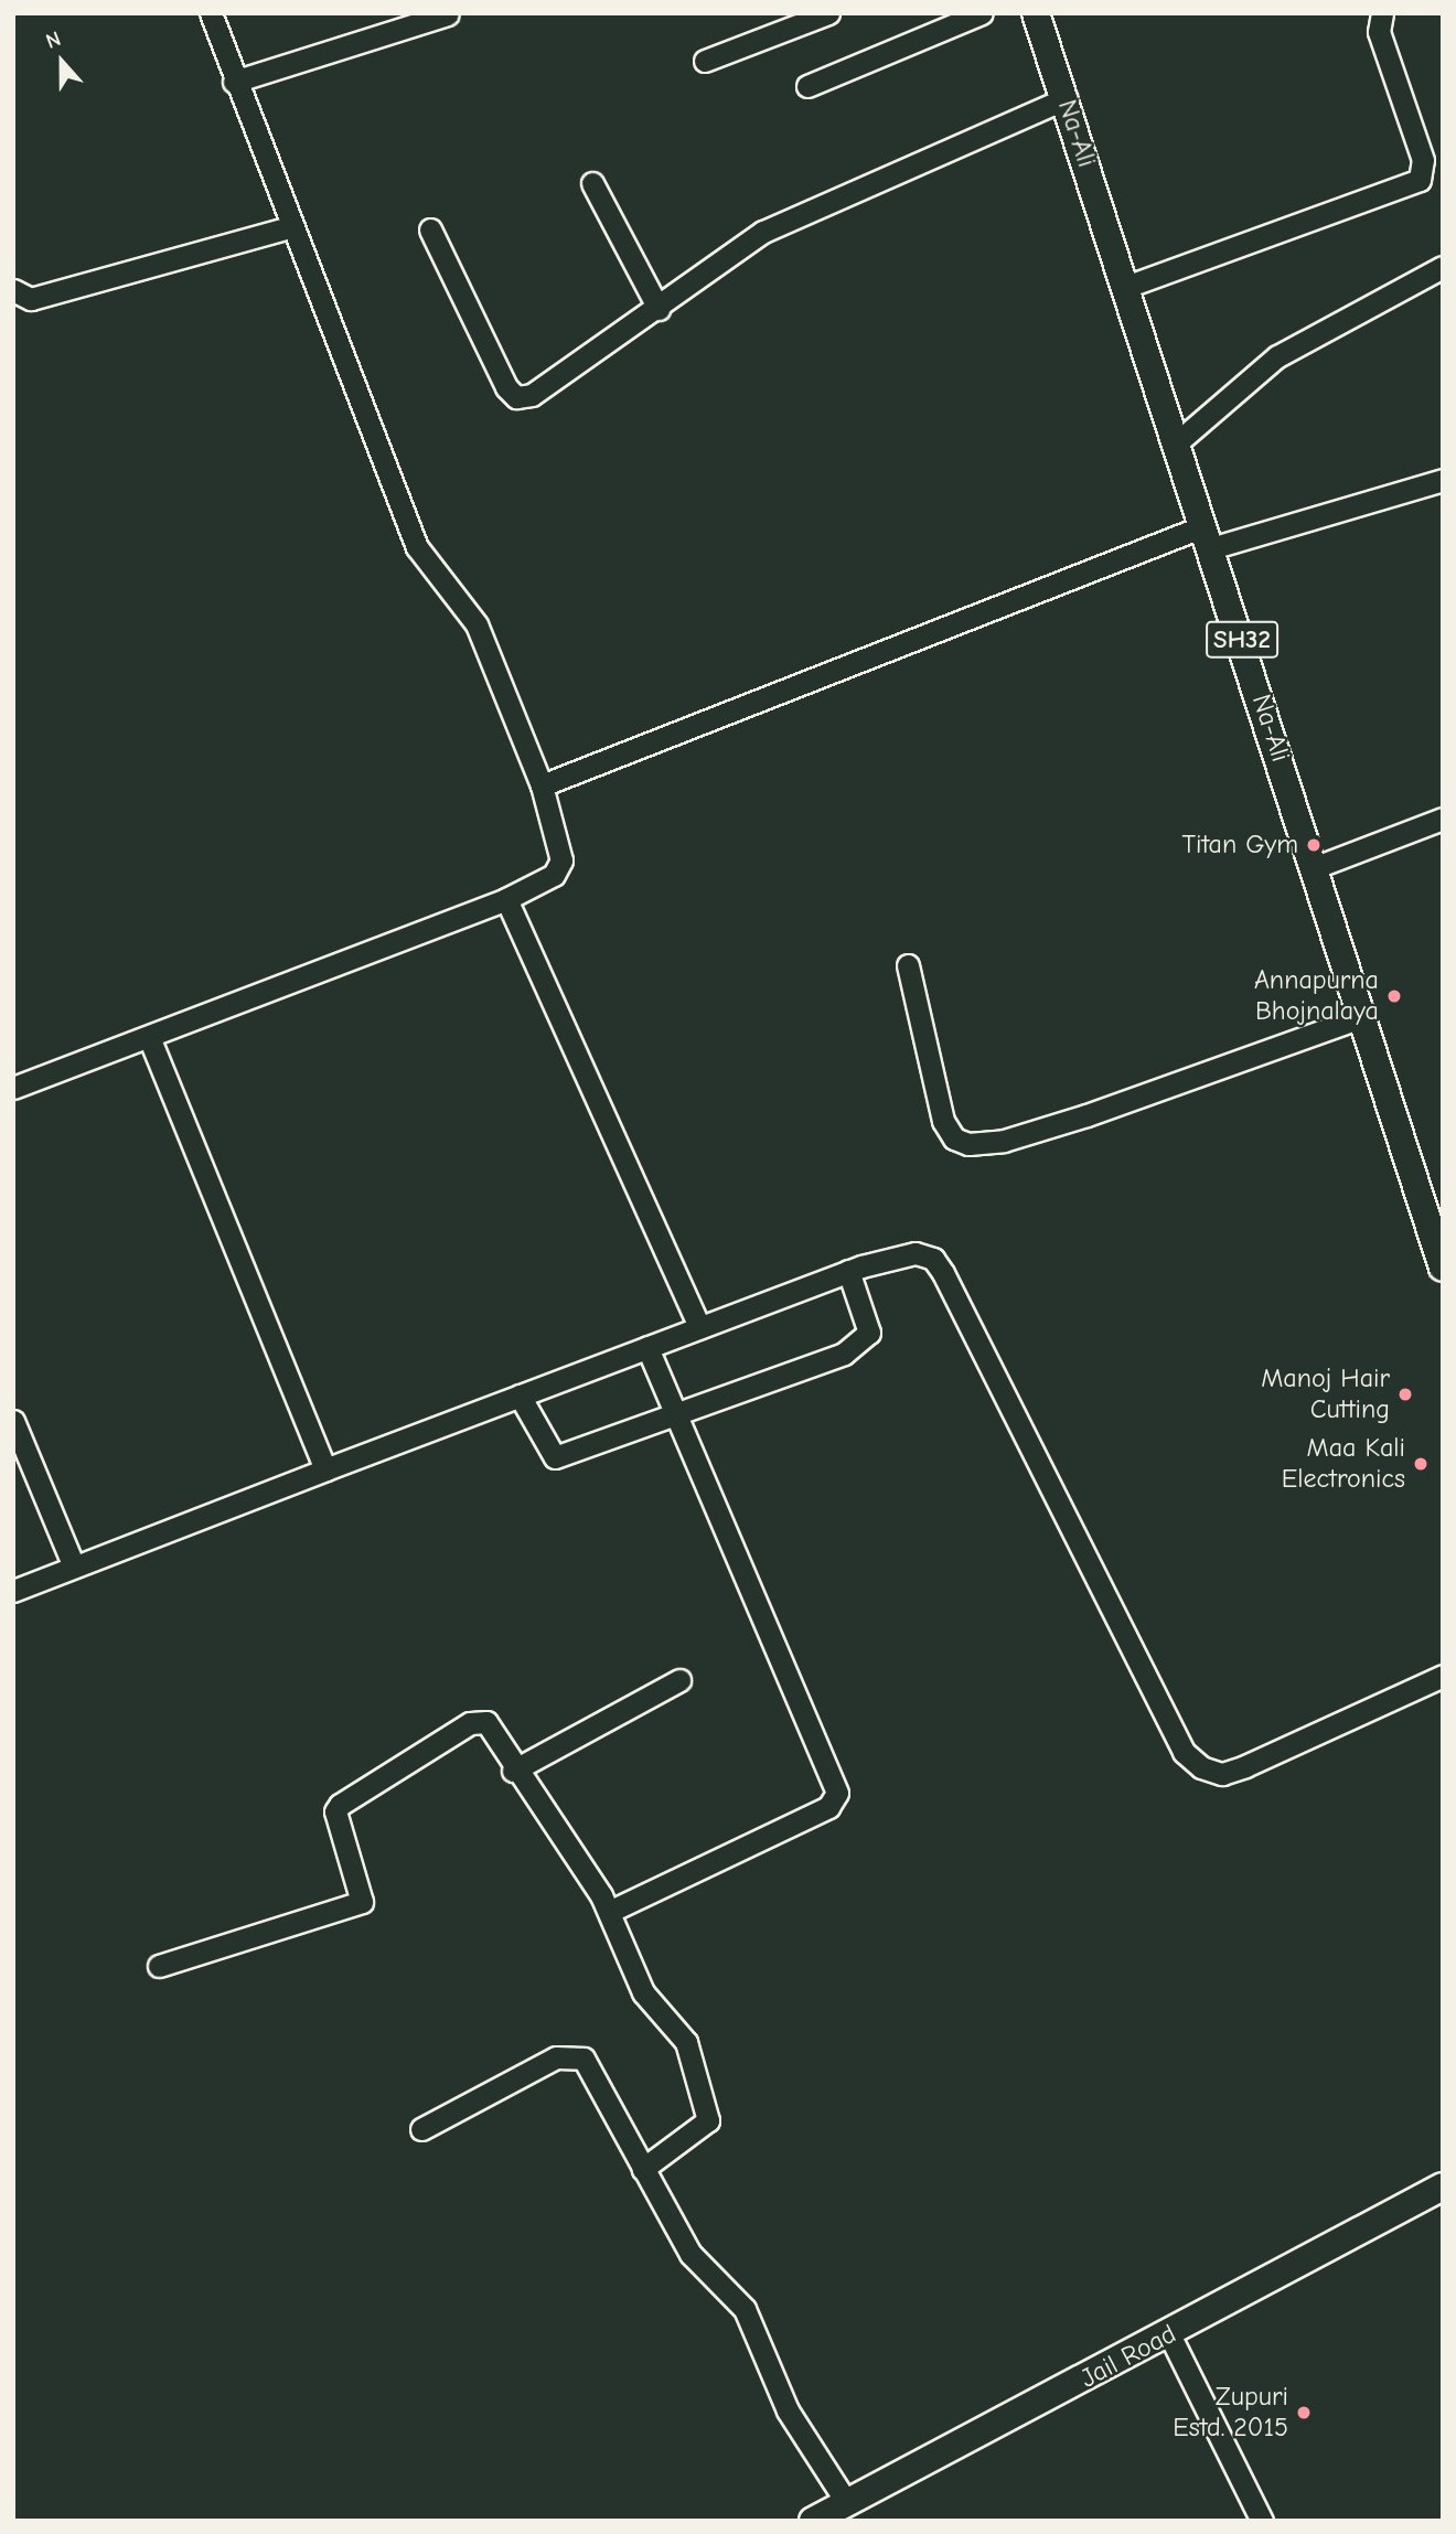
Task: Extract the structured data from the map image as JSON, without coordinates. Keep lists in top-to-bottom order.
{
  "streets": {
    "main road": ["Na-Ali", "SH32", "Jail Road"]
  },
  "places": [
    "Titan Gym",
    "Annapurna Bhojnalaya",
    "Manoj Hair Cutting",
    "Maa Kali Electronics",
    "Zupuri Estd. 2015"
  ],
  "north": "top"
}
